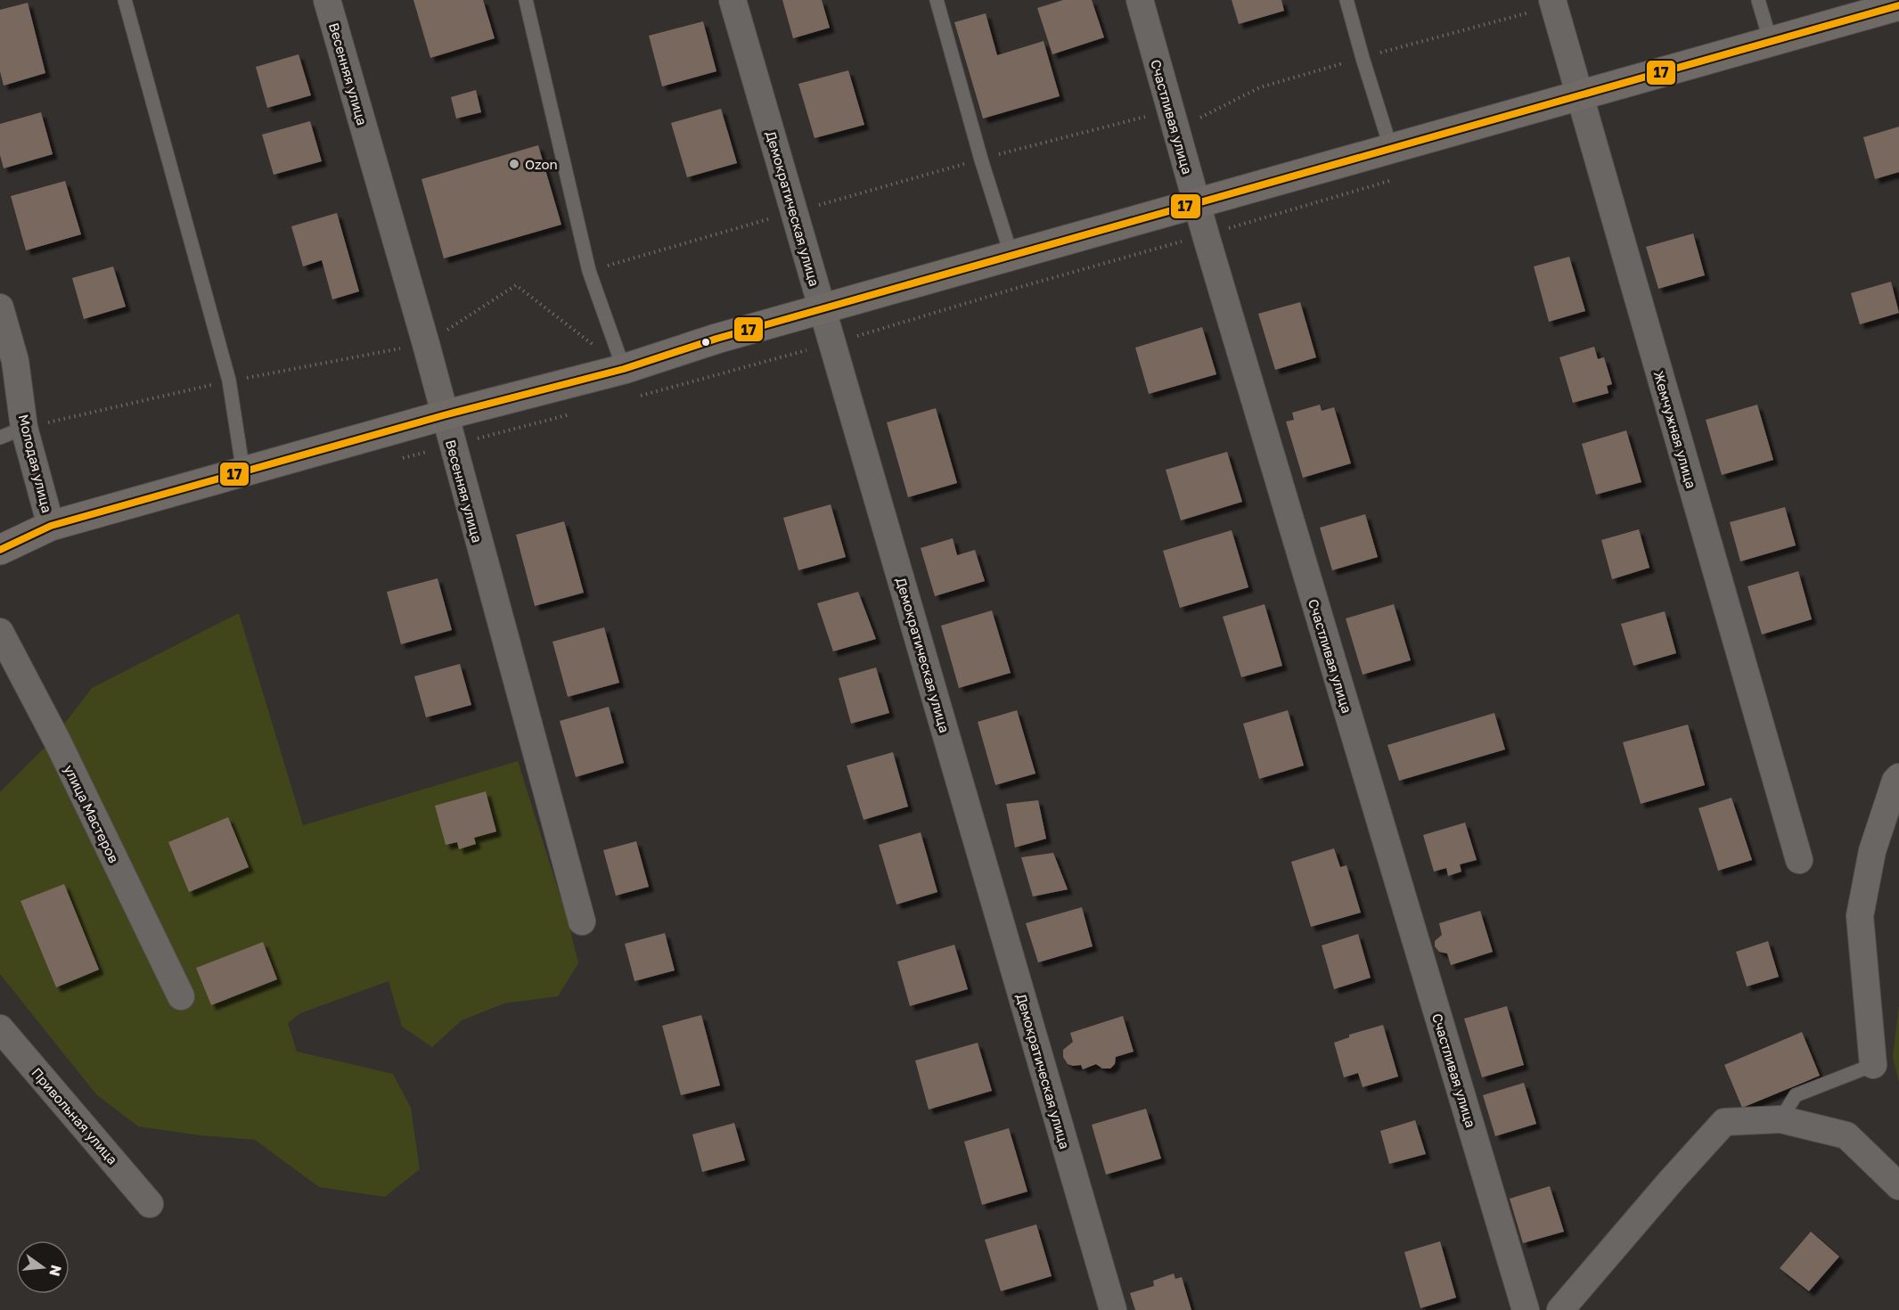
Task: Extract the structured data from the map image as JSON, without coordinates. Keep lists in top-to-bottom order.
{
  "streets": {
    "street": [
      "Весенняя улица",
      "Счастливая улица",
      "Демократическая улица",
      "Жемчужная улица",
      "Молодая улица",
      "улица Мастеров",
      "Привольная улица"
    ]
  },
  "places": ["Ozon"],
  "lines": ["transit line 17"],
  "north": "right"
}
